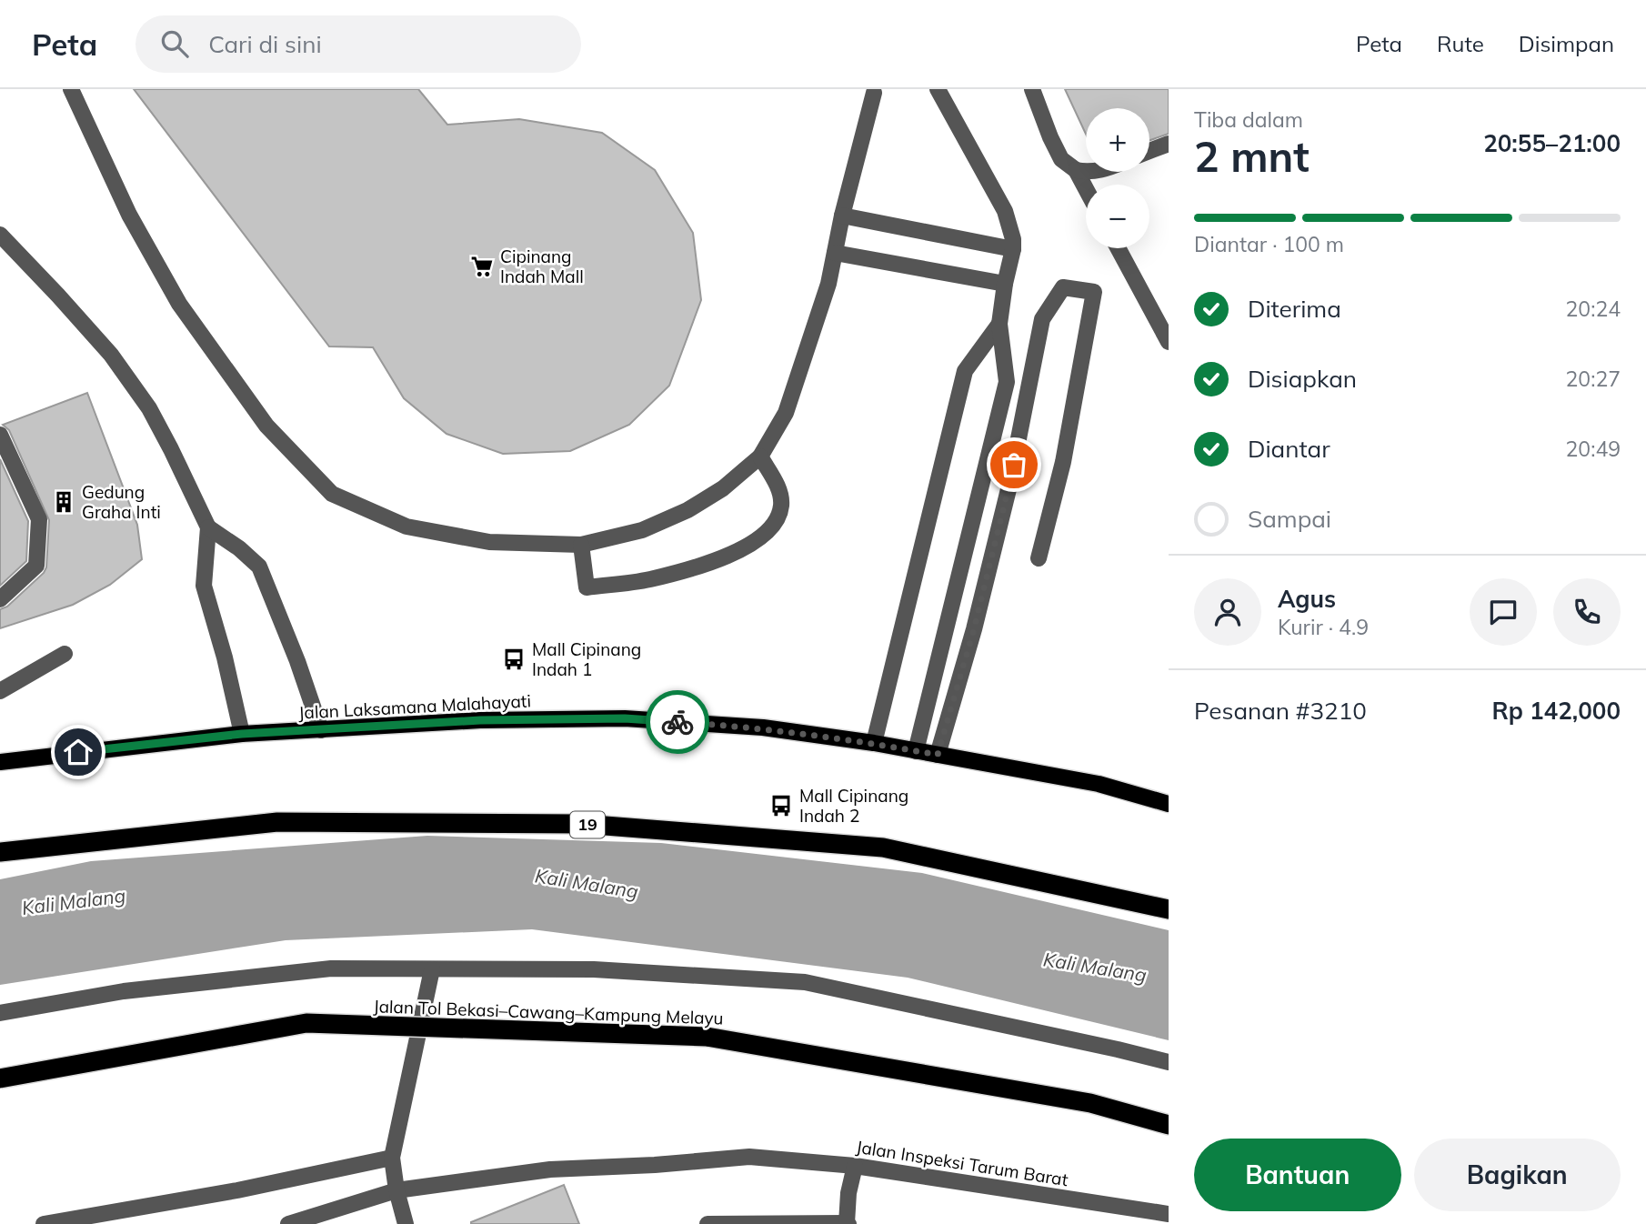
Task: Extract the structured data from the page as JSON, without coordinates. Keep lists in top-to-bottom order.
{
  "streets": {
    "highway": ["19", "Jalan Tol Bekasi–Cawang–Kampung Melayu"],
    "main road": ["Jalan Laksamana Malahayati"],
    "street": ["Jalan Inspeksi Tarum Barat"]
  },
  "water": ["Kali Malang"],
  "places": {
    "supermarket": ["Cipinang Indah Mall"],
    "building": ["Gedung Graha Inti"],
    "bus stop": ["Mall Cipinang Indah 1", "Mall Cipinang Indah 2"]
  },
  "page": {
    "header": "Peta",
    "search": "Cari di sini",
    "nav": ["Peta", "Rute", "Disimpan"],
    "heading": ["2 mnt", "Tiba dalam", "20:55–21:00"],
    "panel": [
      "Agus",
      "Kurir · 4.9",
      "Pesanan #3210",
      "Rp 142,000"
    ],
    "map_buttons": ["+", "−"],
    "bar": "Diantar · 100 m",
    "list": [
      ["Diterima", "20:24"],
      ["Disiapkan", "20:27"],
      ["Diantar", "20:49"],
      "Sampai"
    ],
    "buttons": ["Bantuan", "Bagikan"]
  }
}
